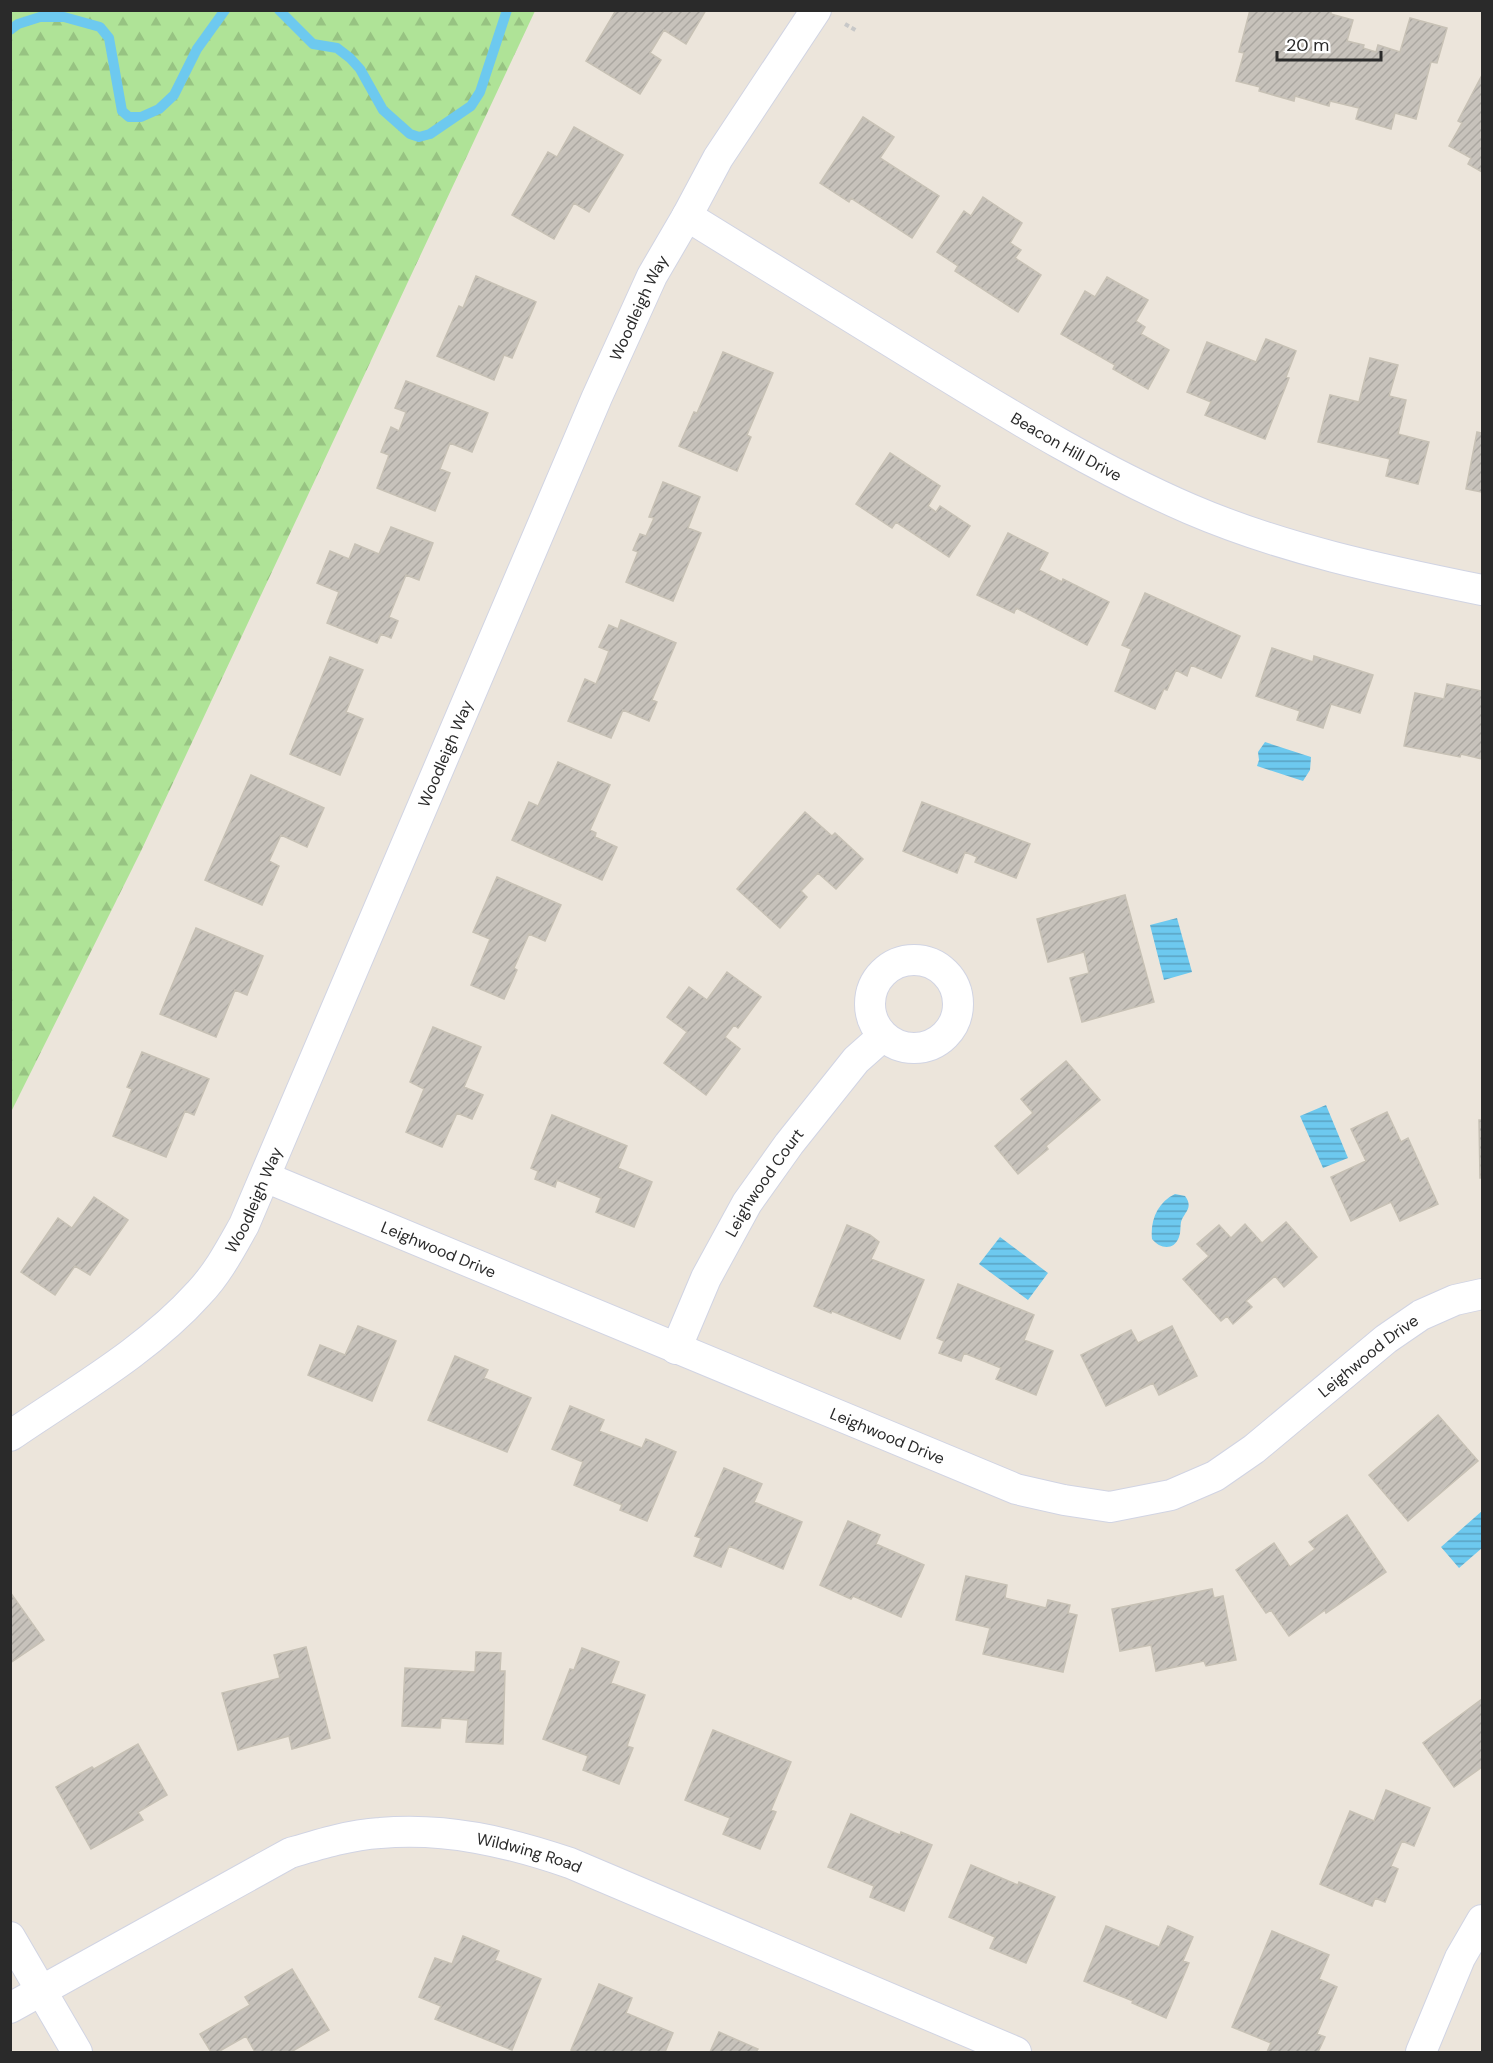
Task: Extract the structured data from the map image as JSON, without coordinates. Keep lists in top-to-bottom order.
{
  "streets": {
    "street": [
      "Woodleigh Way",
      "Beacon Hill Drive",
      "Leighwood Court",
      "Leighwood Drive",
      "Wildwing Road"
    ]
  },
  "crossings": [
    ["Woodleigh Way", "Beacon Hill Drive"],
    ["Woodleigh Way", "Leighwood Drive"],
    ["Leighwood Court", "Leighwood Drive"]
  ],
  "scale_bar": "20 m"
}
